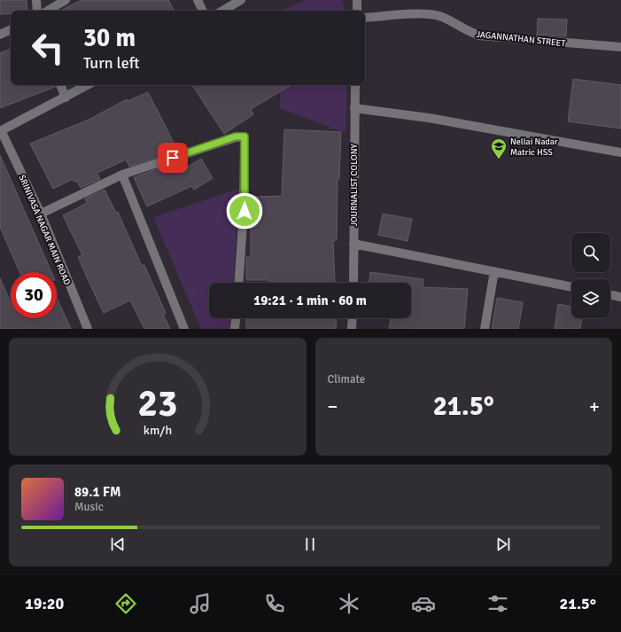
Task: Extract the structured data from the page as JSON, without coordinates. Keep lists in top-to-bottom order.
{
  "streets": {
    "street": ["JAGANNATHAN STREET", "JOURNALIST COLONY", "SRINIVASA NAGAR MAIN ROAD"]
  },
  "places": {
    "school or university": ["Nellai Nadar Matric HSS"]
  },
  "page": {
    "turn": ["30 m", "Turn left"],
    "limit": "30",
    "trip": "19:21 · 1 min · 60 m",
    "tile": "Climate",
    "heat": ["−", "21.5°", "+"],
    "song": ["89.1 FM", "Music"],
    "tabs": ["19:20", "21.5°"],
    "gauge": ["23", "km/h"]
  }
}
